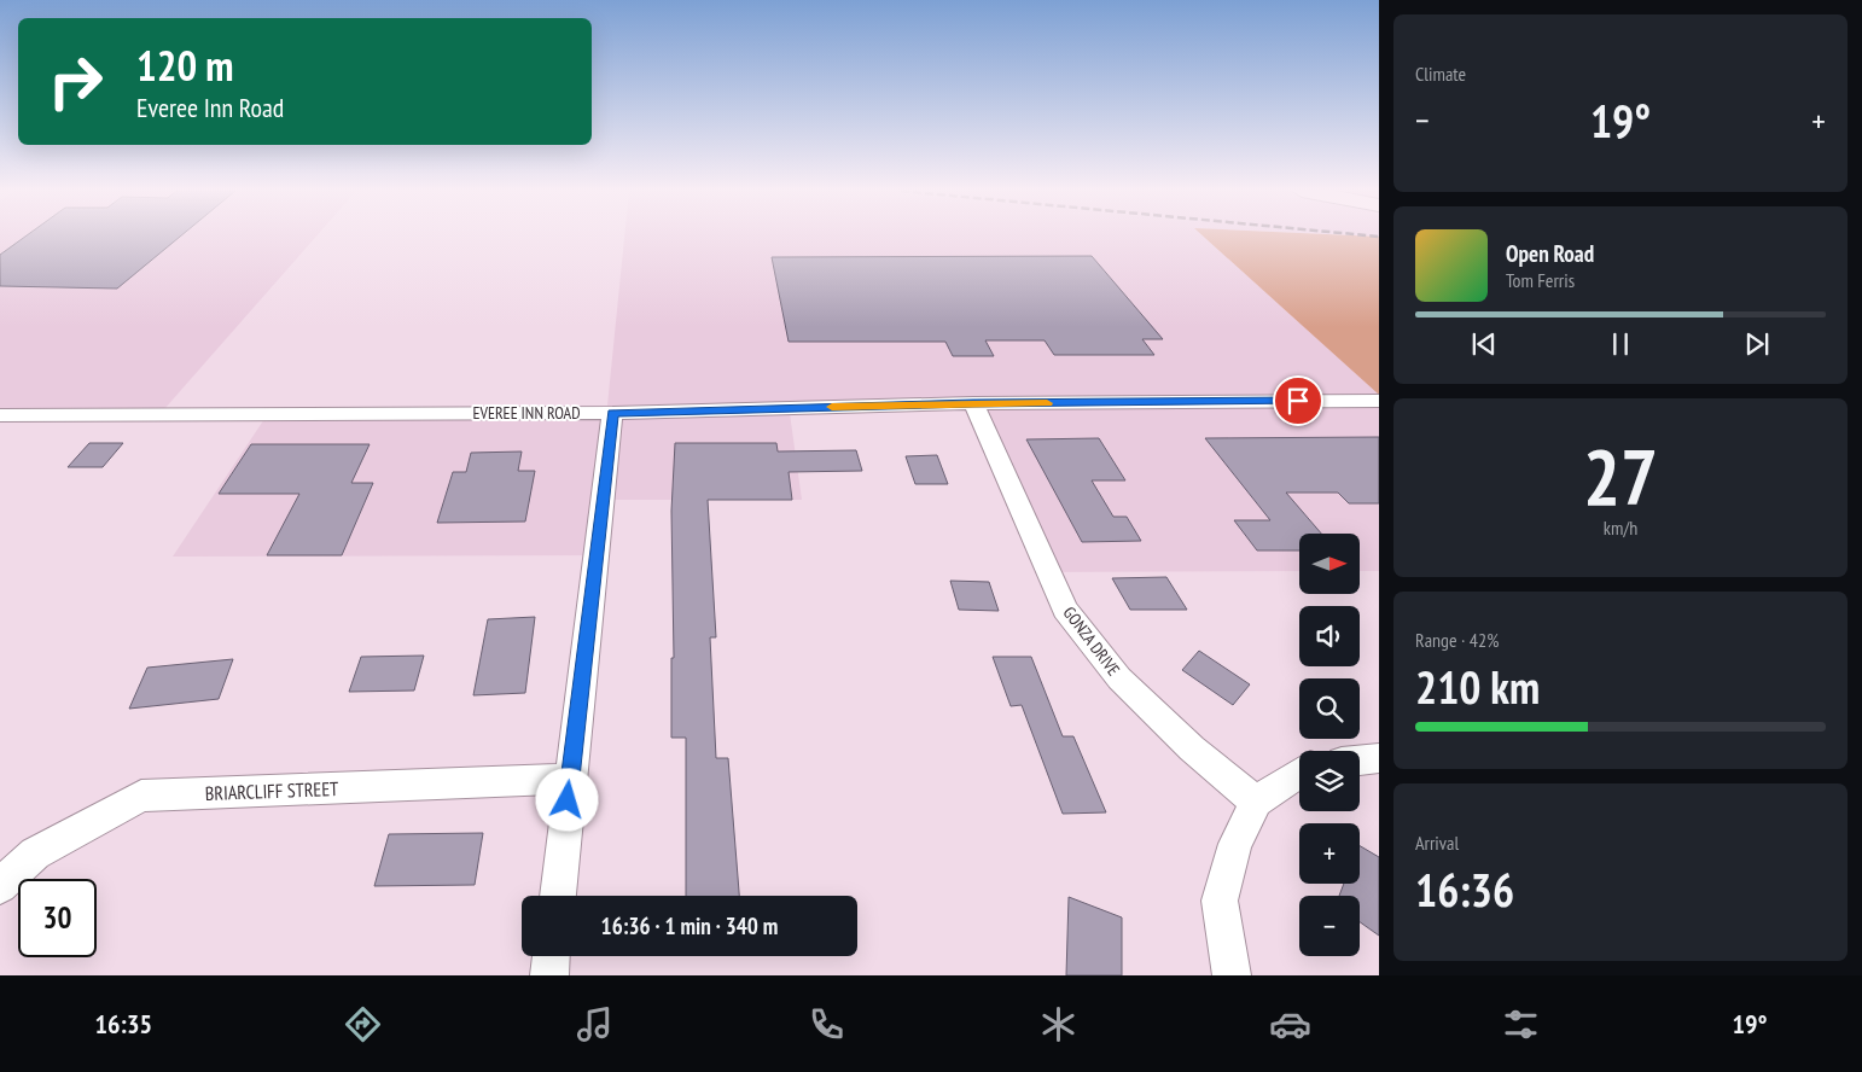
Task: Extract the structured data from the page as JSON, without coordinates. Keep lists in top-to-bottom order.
{
  "streets": {
    "street": ["EVEREE INN ROAD", "GONZA DRIVE", "BRIARCLIFF STREET"]
  },
  "crossings": [
    ["EVEREE INN ROAD", "GONZA DRIVE"]
  ],
  "north": "right",
  "page": {
    "tile": [
      "Climate",
      ["27", "km/h"],
      ["Range · 42%", "210 km"],
      ["Arrival", "16:36"]
    ],
    "turn": ["120 m", "Everee Inn Road"],
    "heat": ["−", "19°", "+"],
    "song": ["Open Road", "Tom Ferris"],
    "map_buttons": ["+", "−"],
    "limit": "30",
    "trip": "16:36 · 1 min · 340 m",
    "tabs": ["16:35", "19°"]
  }
}
